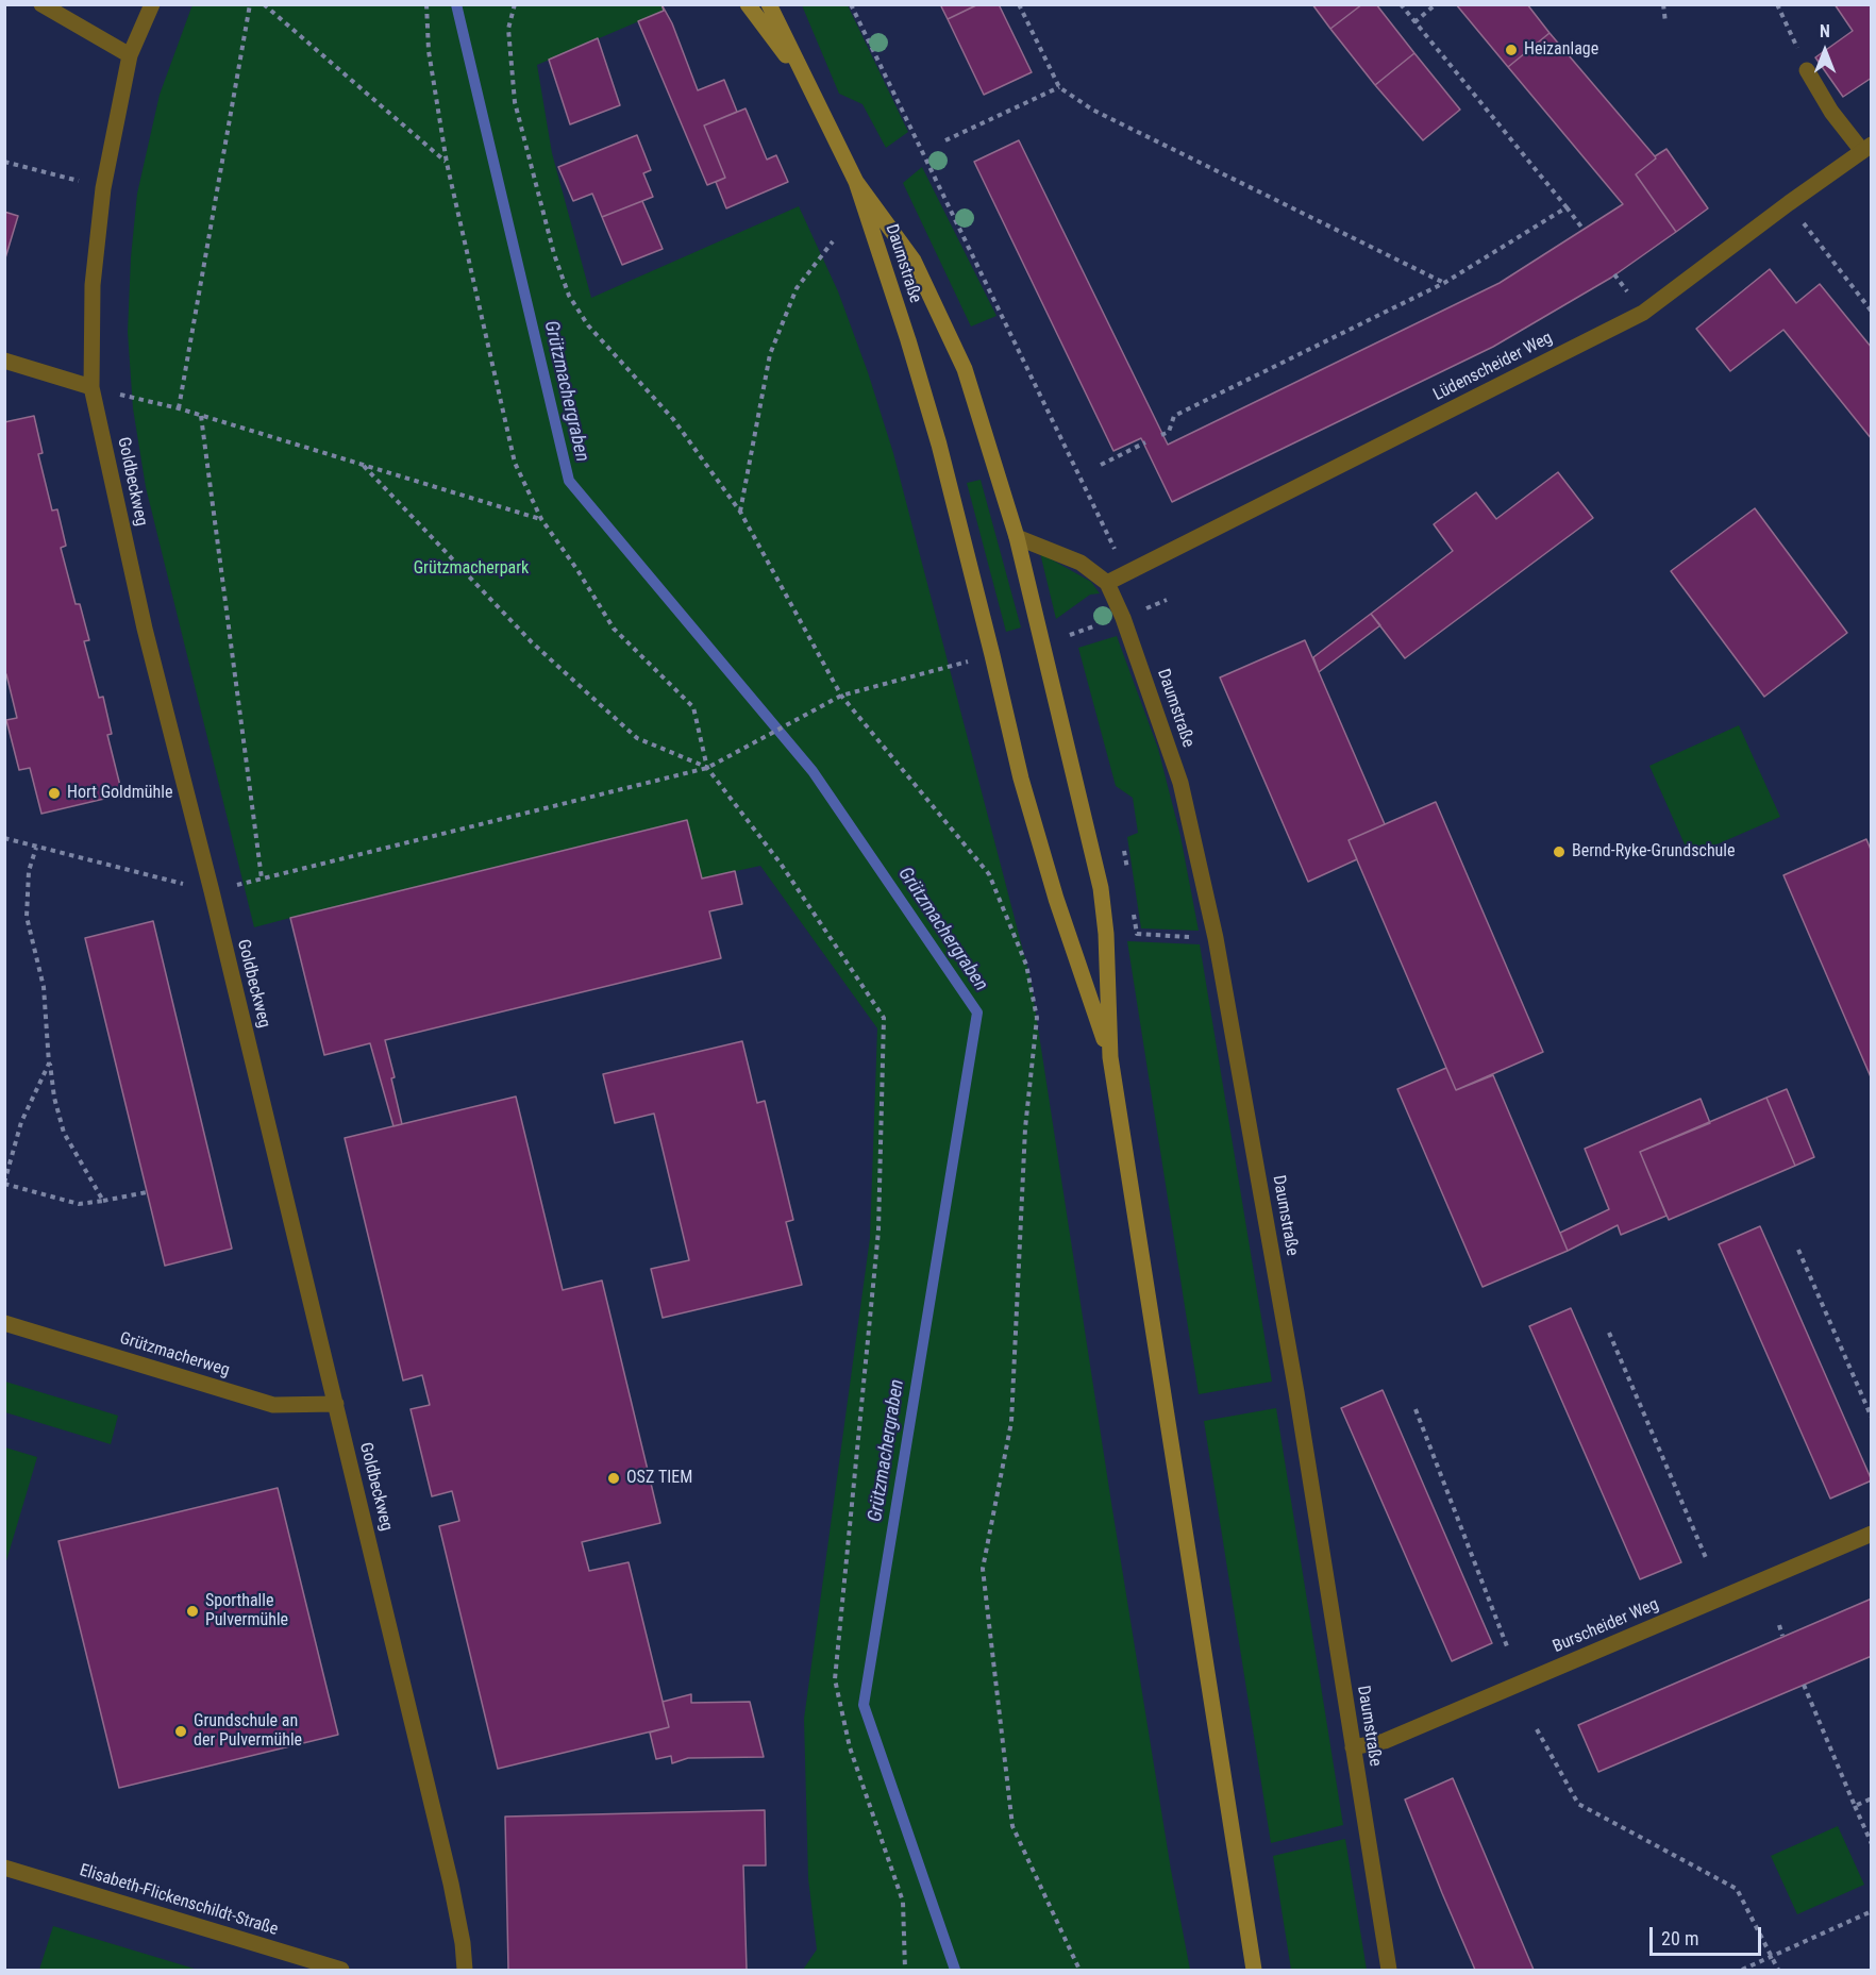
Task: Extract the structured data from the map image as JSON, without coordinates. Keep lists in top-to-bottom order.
{
  "streets": {
    "main road": ["Daumstraße"],
    "street": [
      "Lüdenscheider Weg",
      "Goldbeckweg",
      "Grützmacherweg",
      "Burscheider Weg",
      "Elisabeth-Flickenschildt-Straße"
    ]
  },
  "crossings": [
    ["Daumstraße", "Lüdenscheider Weg"],
    ["Daumstraße", "Burscheider Weg"],
    ["Goldbeckweg", "Grützmacherweg"]
  ],
  "water": ["Grützmachergraben"],
  "parks": ["Grützmacherpark"],
  "places": [
    "Heizanlage",
    "Hort Goldmühle",
    "Bernd-Ryke-Grundschule",
    "OSZ TIEM",
    "Sporthalle Pulvermühle",
    "Grundschule an der Pulvermühle"
  ],
  "scale_bar": "20 m",
  "north": "top"
}
